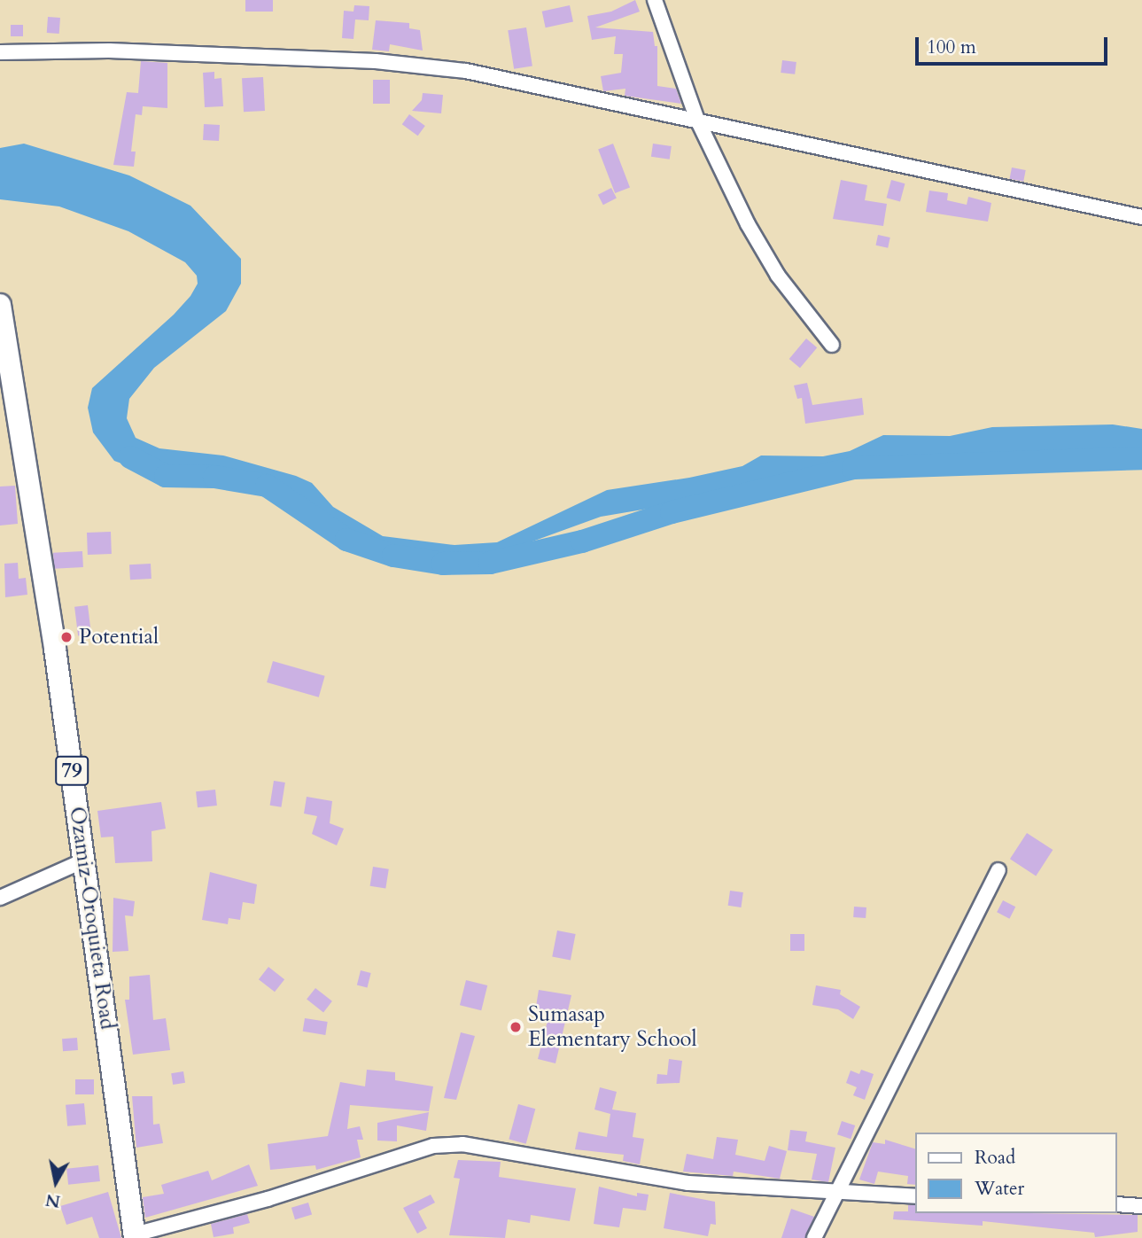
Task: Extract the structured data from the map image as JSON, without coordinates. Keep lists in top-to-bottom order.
{
  "streets": {
    "highway": ["79", "Ozamiz-Oroquieta Road"]
  },
  "places": ["Potential", "Sumasap Elementary School"],
  "legend": ["Road", "Water"],
  "scale_bar": "100 m",
  "north": "bottom"
}
